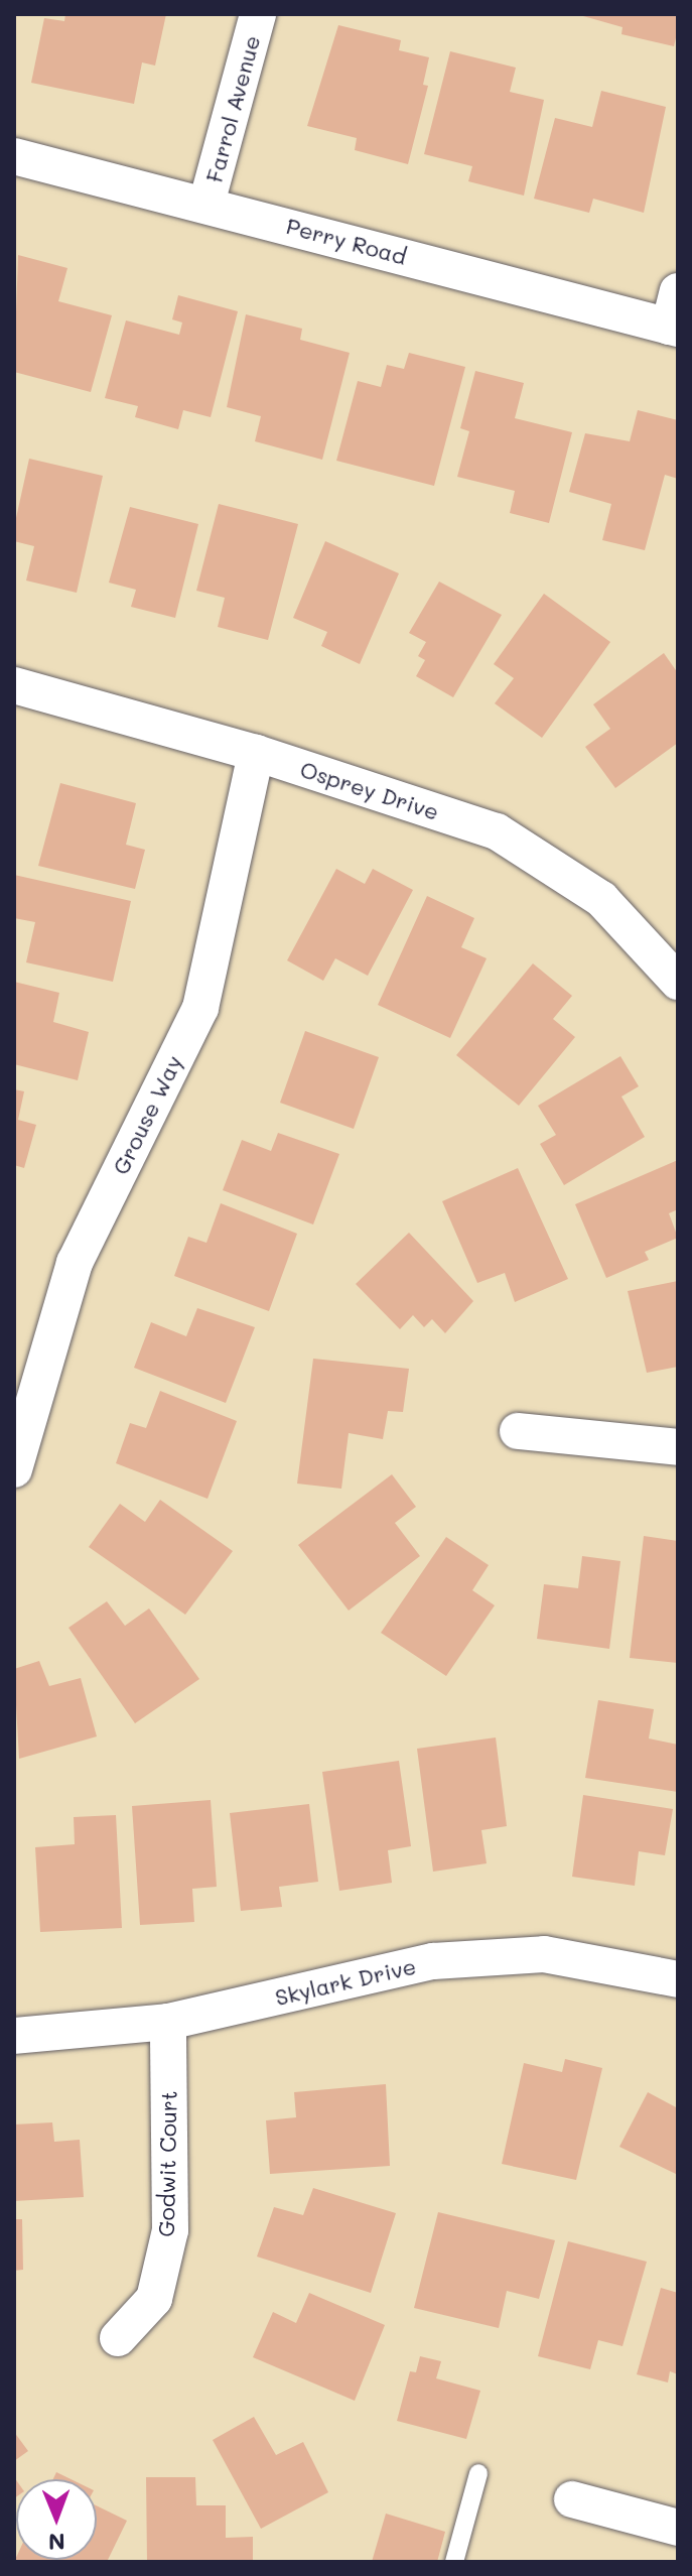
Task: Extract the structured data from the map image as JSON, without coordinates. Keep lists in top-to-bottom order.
{
  "streets": {
    "street": [
      "Farrol Avenue",
      "Perry Road",
      "Osprey Drive",
      "Grouse Way",
      "Skylark Drive",
      "Godwit Court"
    ]
  },
  "crossings": [
    ["Farrol Avenue", "Perry Road"],
    ["Osprey Drive", "Grouse Way"],
    ["Skylark Drive", "Godwit Court"]
  ],
  "north": "bottom"
}
